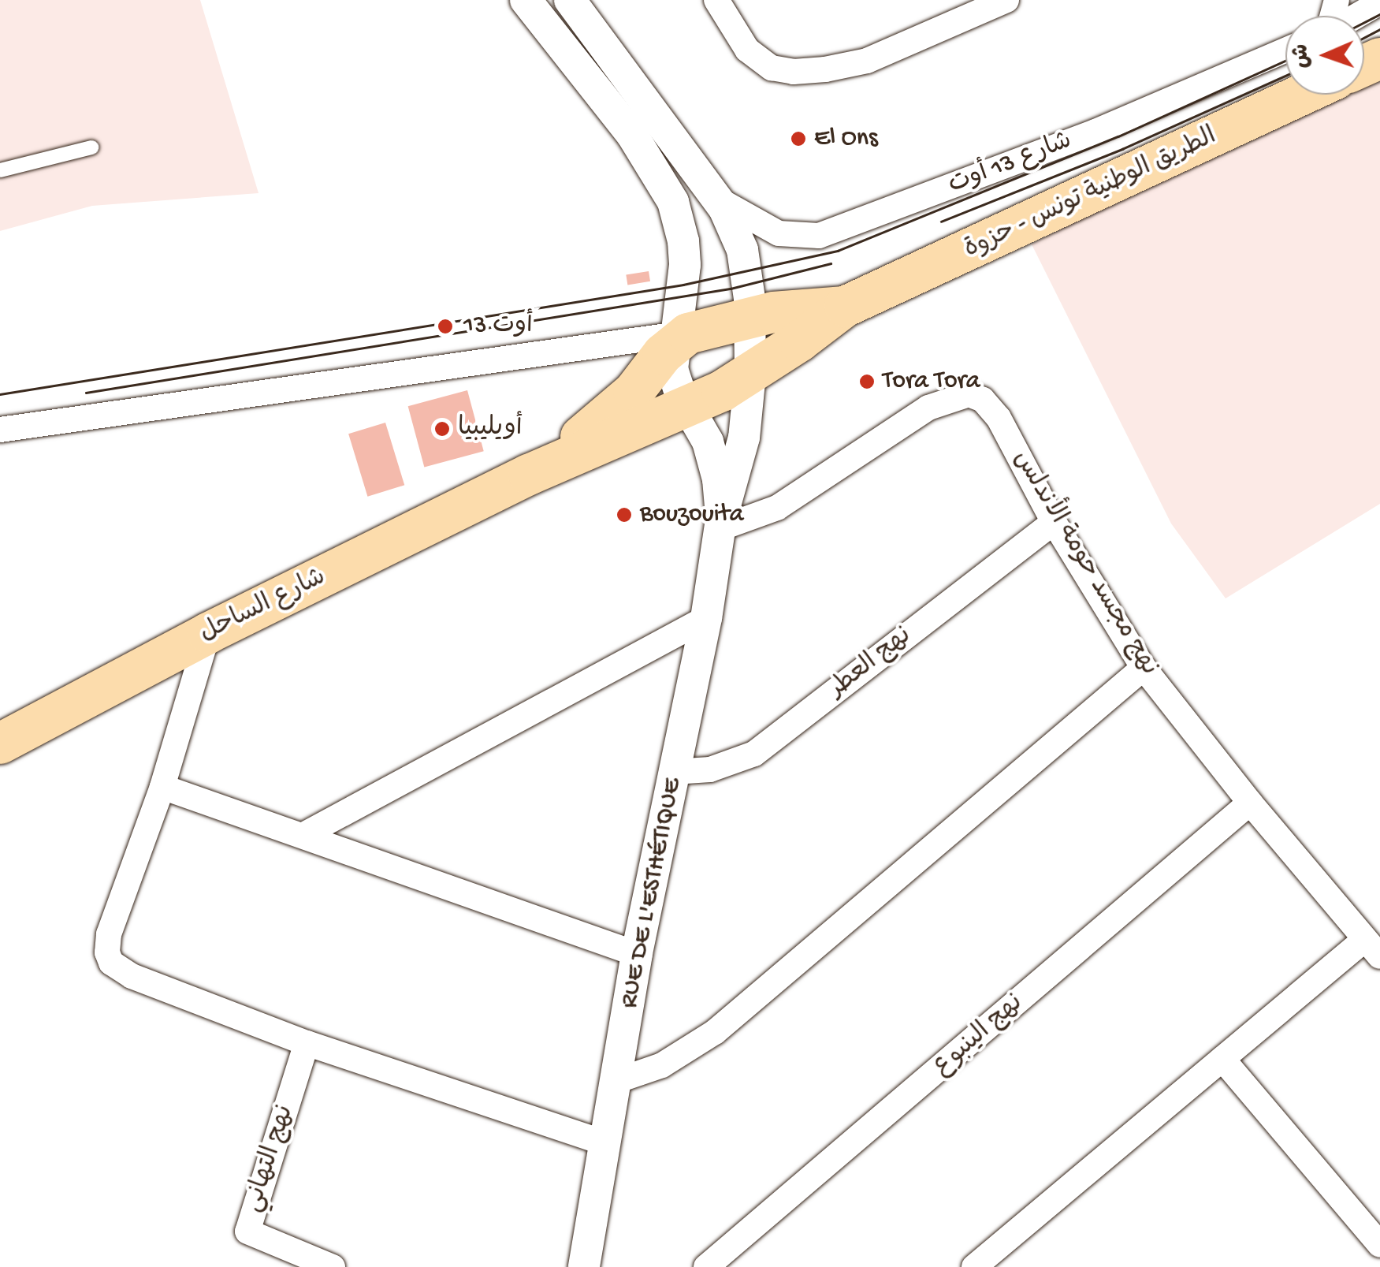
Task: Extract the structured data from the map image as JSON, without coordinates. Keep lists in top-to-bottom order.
{
  "streets": {
    "main road": ["الطريق الوطنية تونس - حزوة", "شارع الساحل"],
    "street": [
      "شارع 13 أوت",
      "نهج مجسد حومة الأندلس",
      "نهج العطر",
      "RUE DE L'ESTHÉTIQUE",
      "نهج الينبوع",
      "نهج التهاني"
    ]
  },
  "crossings": [
    ["شارع 13 أوت", "RUE DE L'ESTHÉTIQUE"],
    ["الطريق الوطنية تونس - حزوة", "شارع الساحل"],
    ["الطريق الوطنية تونس - حزوة", "RUE DE L'ESTHÉTIQUE"],
    ["نهج مجسد حومة الأندلس", "نهج العطر"],
    ["نهج مجسد حومة الأندلس", "RUE DE L'ESTHÉTIQUE"],
    ["نهج مجسد حومة الأندلس", "نهج الينبوع"],
    ["شارع الساحل", "RUE DE L'ESTHÉTIQUE"],
    ["نهج العطر", "RUE DE L'ESTHÉTIQUE"]
  ],
  "places": [
    "El Ons",
    "13 أوت",
    "Tora Tora",
    "أويليبيا",
    "Bouzouita"
  ],
  "north": "left"
}
